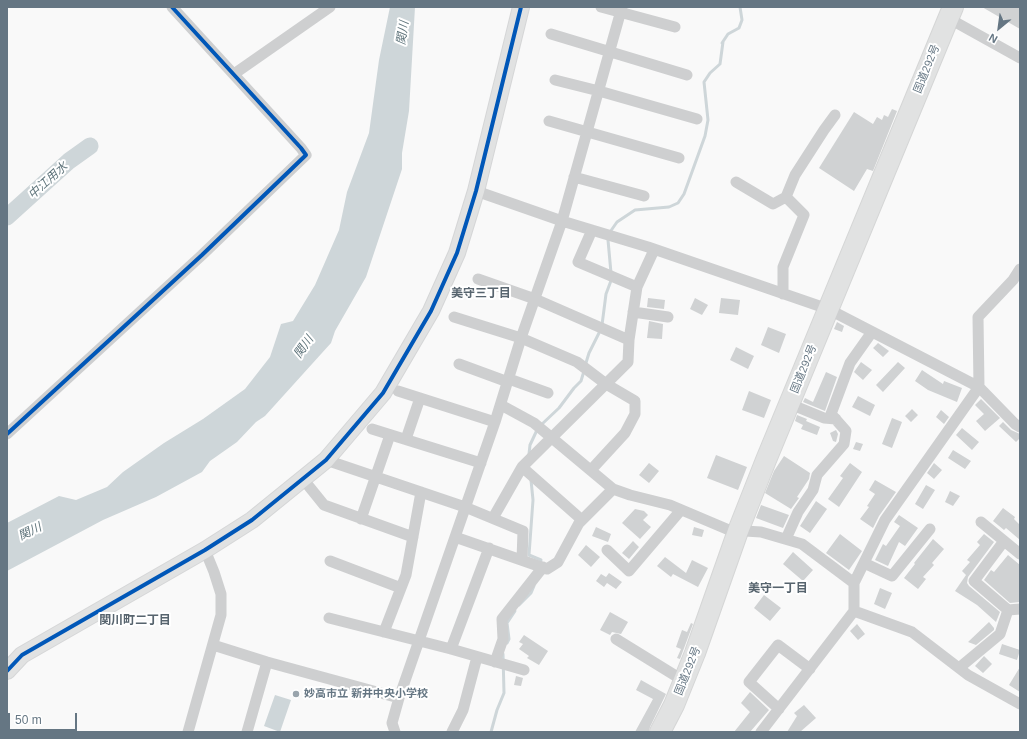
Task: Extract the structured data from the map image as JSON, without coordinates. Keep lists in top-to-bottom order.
{
  "streets": {
    "highway": ["国道292号"]
  },
  "districts": ["美守三丁目", "美守一丁目", "関川町二丁目"],
  "water": ["関川", "中江用水"],
  "places": ["妙高市立 新井中央小学校"],
  "scale_bar": "50 m",
  "north": "bottom left"
}
